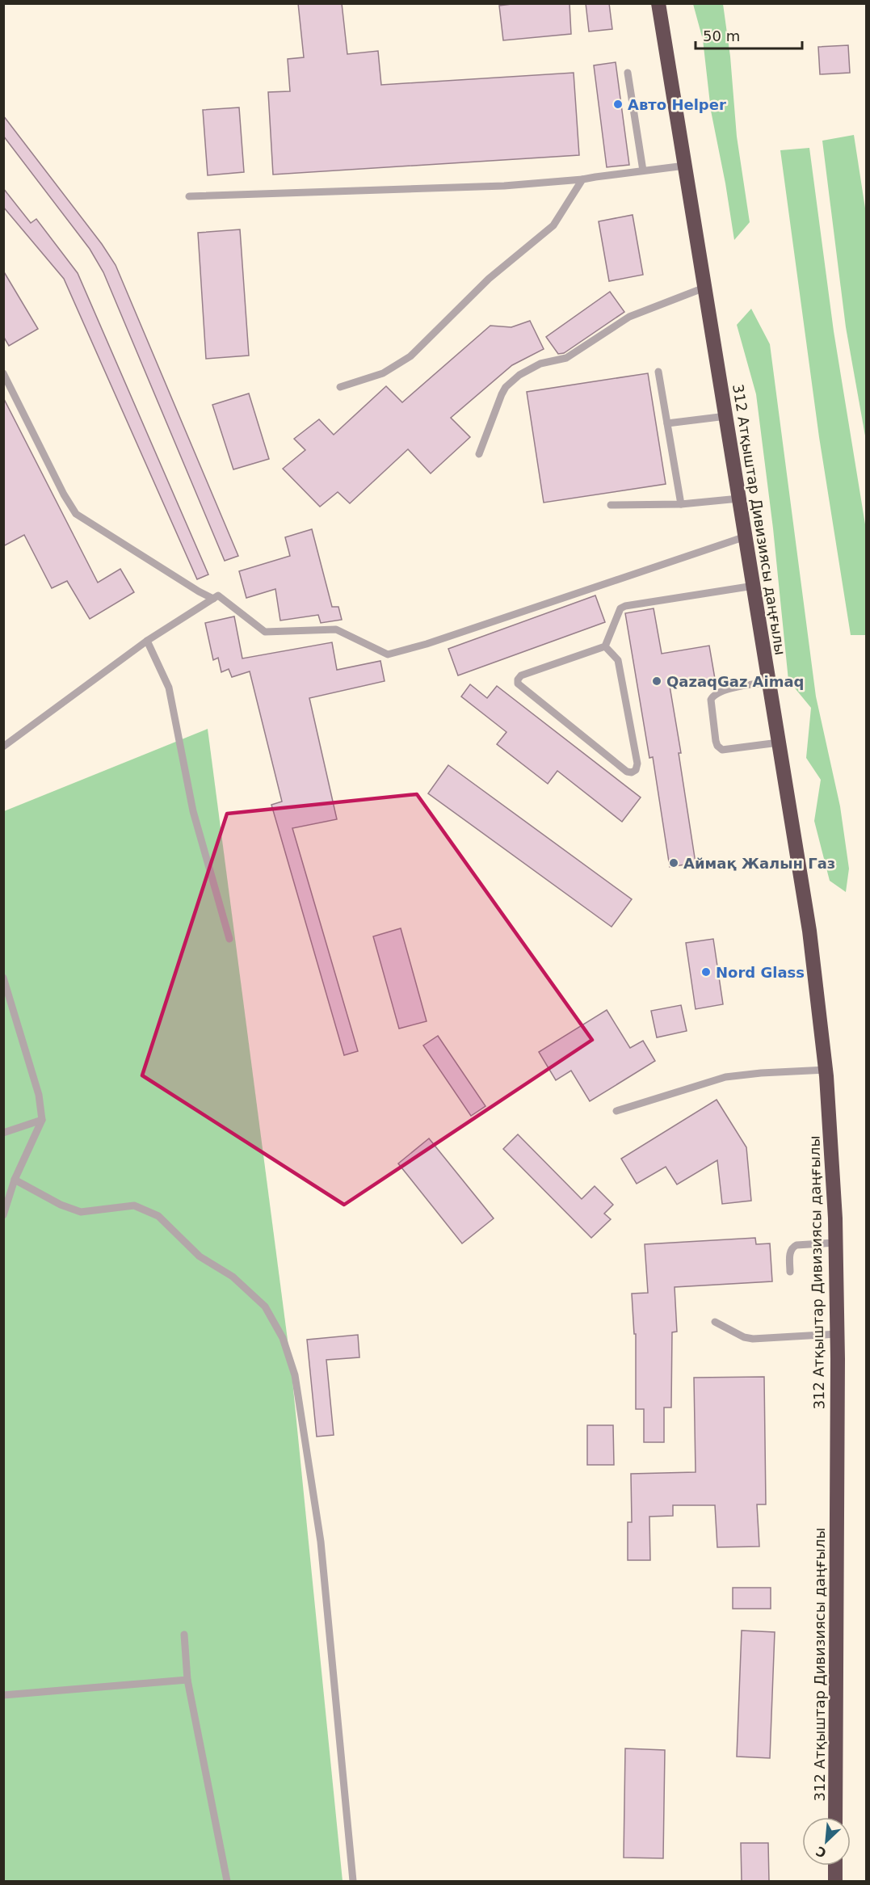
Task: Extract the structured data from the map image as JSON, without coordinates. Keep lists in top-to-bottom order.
{
  "streets": {
    "highway": ["312 Атқыштар Дивизиясы даңғылы"]
  },
  "places": [
    "Авто Helper",
    "QazaqGaz Aimaq",
    "Аймақ Жалын Газ",
    "Nord Glass"
  ],
  "scale_bar": "50 m",
  "north": "bottom left"
}
